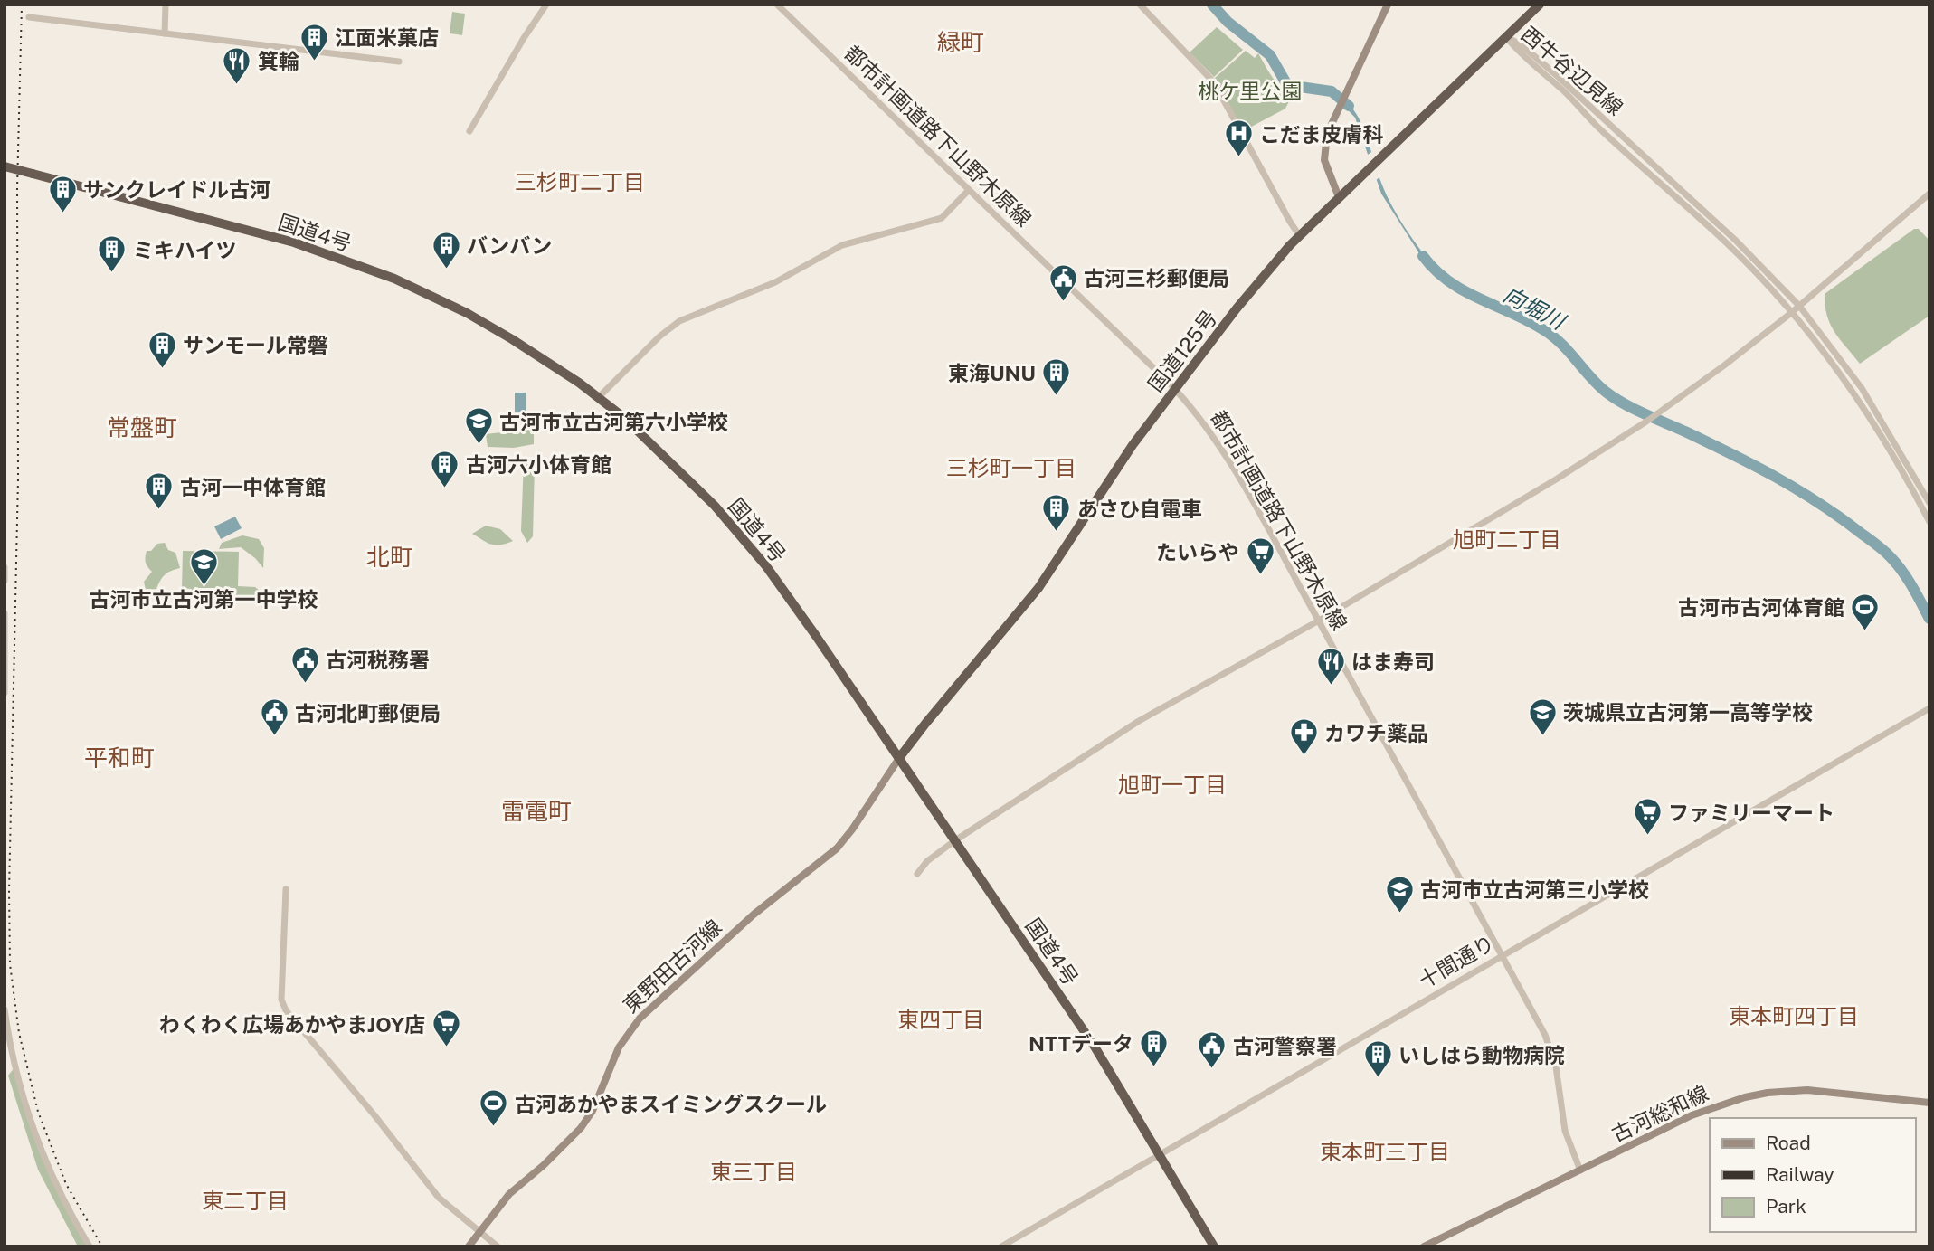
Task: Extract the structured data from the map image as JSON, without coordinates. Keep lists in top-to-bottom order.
{
  "streets": {
    "highway": ["国道4号", "国道125号"],
    "main road": ["東野田古河線", "古河総和線"],
    "street": ["西牛谷辺見線", "都市計画道路下山野木原線", "十間通り"]
  },
  "crossings": [
    ["西牛谷辺見線", "国道125号"],
    ["都市計画道路下山野木原線", "国道125号"],
    ["都市計画道路下山野木原線", "十間通り"],
    ["都市計画道路下山野木原線", "古河総和線"],
    ["国道4号", "国道125号"],
    ["国道4号", "十間通り"],
    ["国道4号", "東野田古河線"],
    ["国道125号", "東野田古河線"]
  ],
  "districts": [
    "緑町",
    "三杉町二丁目",
    "常盤町",
    "三杉町一丁目",
    "旭町二丁目",
    "北町",
    "平和町",
    "旭町一丁目",
    "雷電町",
    "東本町四丁目",
    "東四丁目",
    "東本町三丁目",
    "東三丁目",
    "東二丁目"
  ],
  "water": ["向堀川"],
  "parks": ["桃ケ里公園"],
  "places": {
    "building": [
      "江面米菓店",
      "サンクレイドル古河",
      "バンバン",
      "ミキハイツ",
      "サンモール常磐",
      "東海UNU",
      "古河六小体育館",
      "古河一中体育館",
      "あさひ自電車",
      "NTTデータ",
      "いしはら動物病院"
    ],
    "restaurant": ["箕輪", "はま寿司"],
    "hospital": ["こだま皮膚科"],
    "public building": [
      "古河三杉郵便局",
      "古河税務署",
      "古河北町郵便局",
      "古河警察署"
    ],
    "school or university": [
      "古河市立古河第六小学校",
      "古河市立古河第一中学校",
      "茨城県立古河第一高等学校",
      "古河市立古河第三小学校"
    ],
    "supermarket": ["たいらや", "ファミリーマート", "わくわく広場あかやまJOY店"],
    "sports": ["古河市古河体育館", "古河あかやまスイミングスクール"],
    "pharmacy": ["カワチ薬品"]
  },
  "legend": ["Road", "Railway", "Park"]
}
